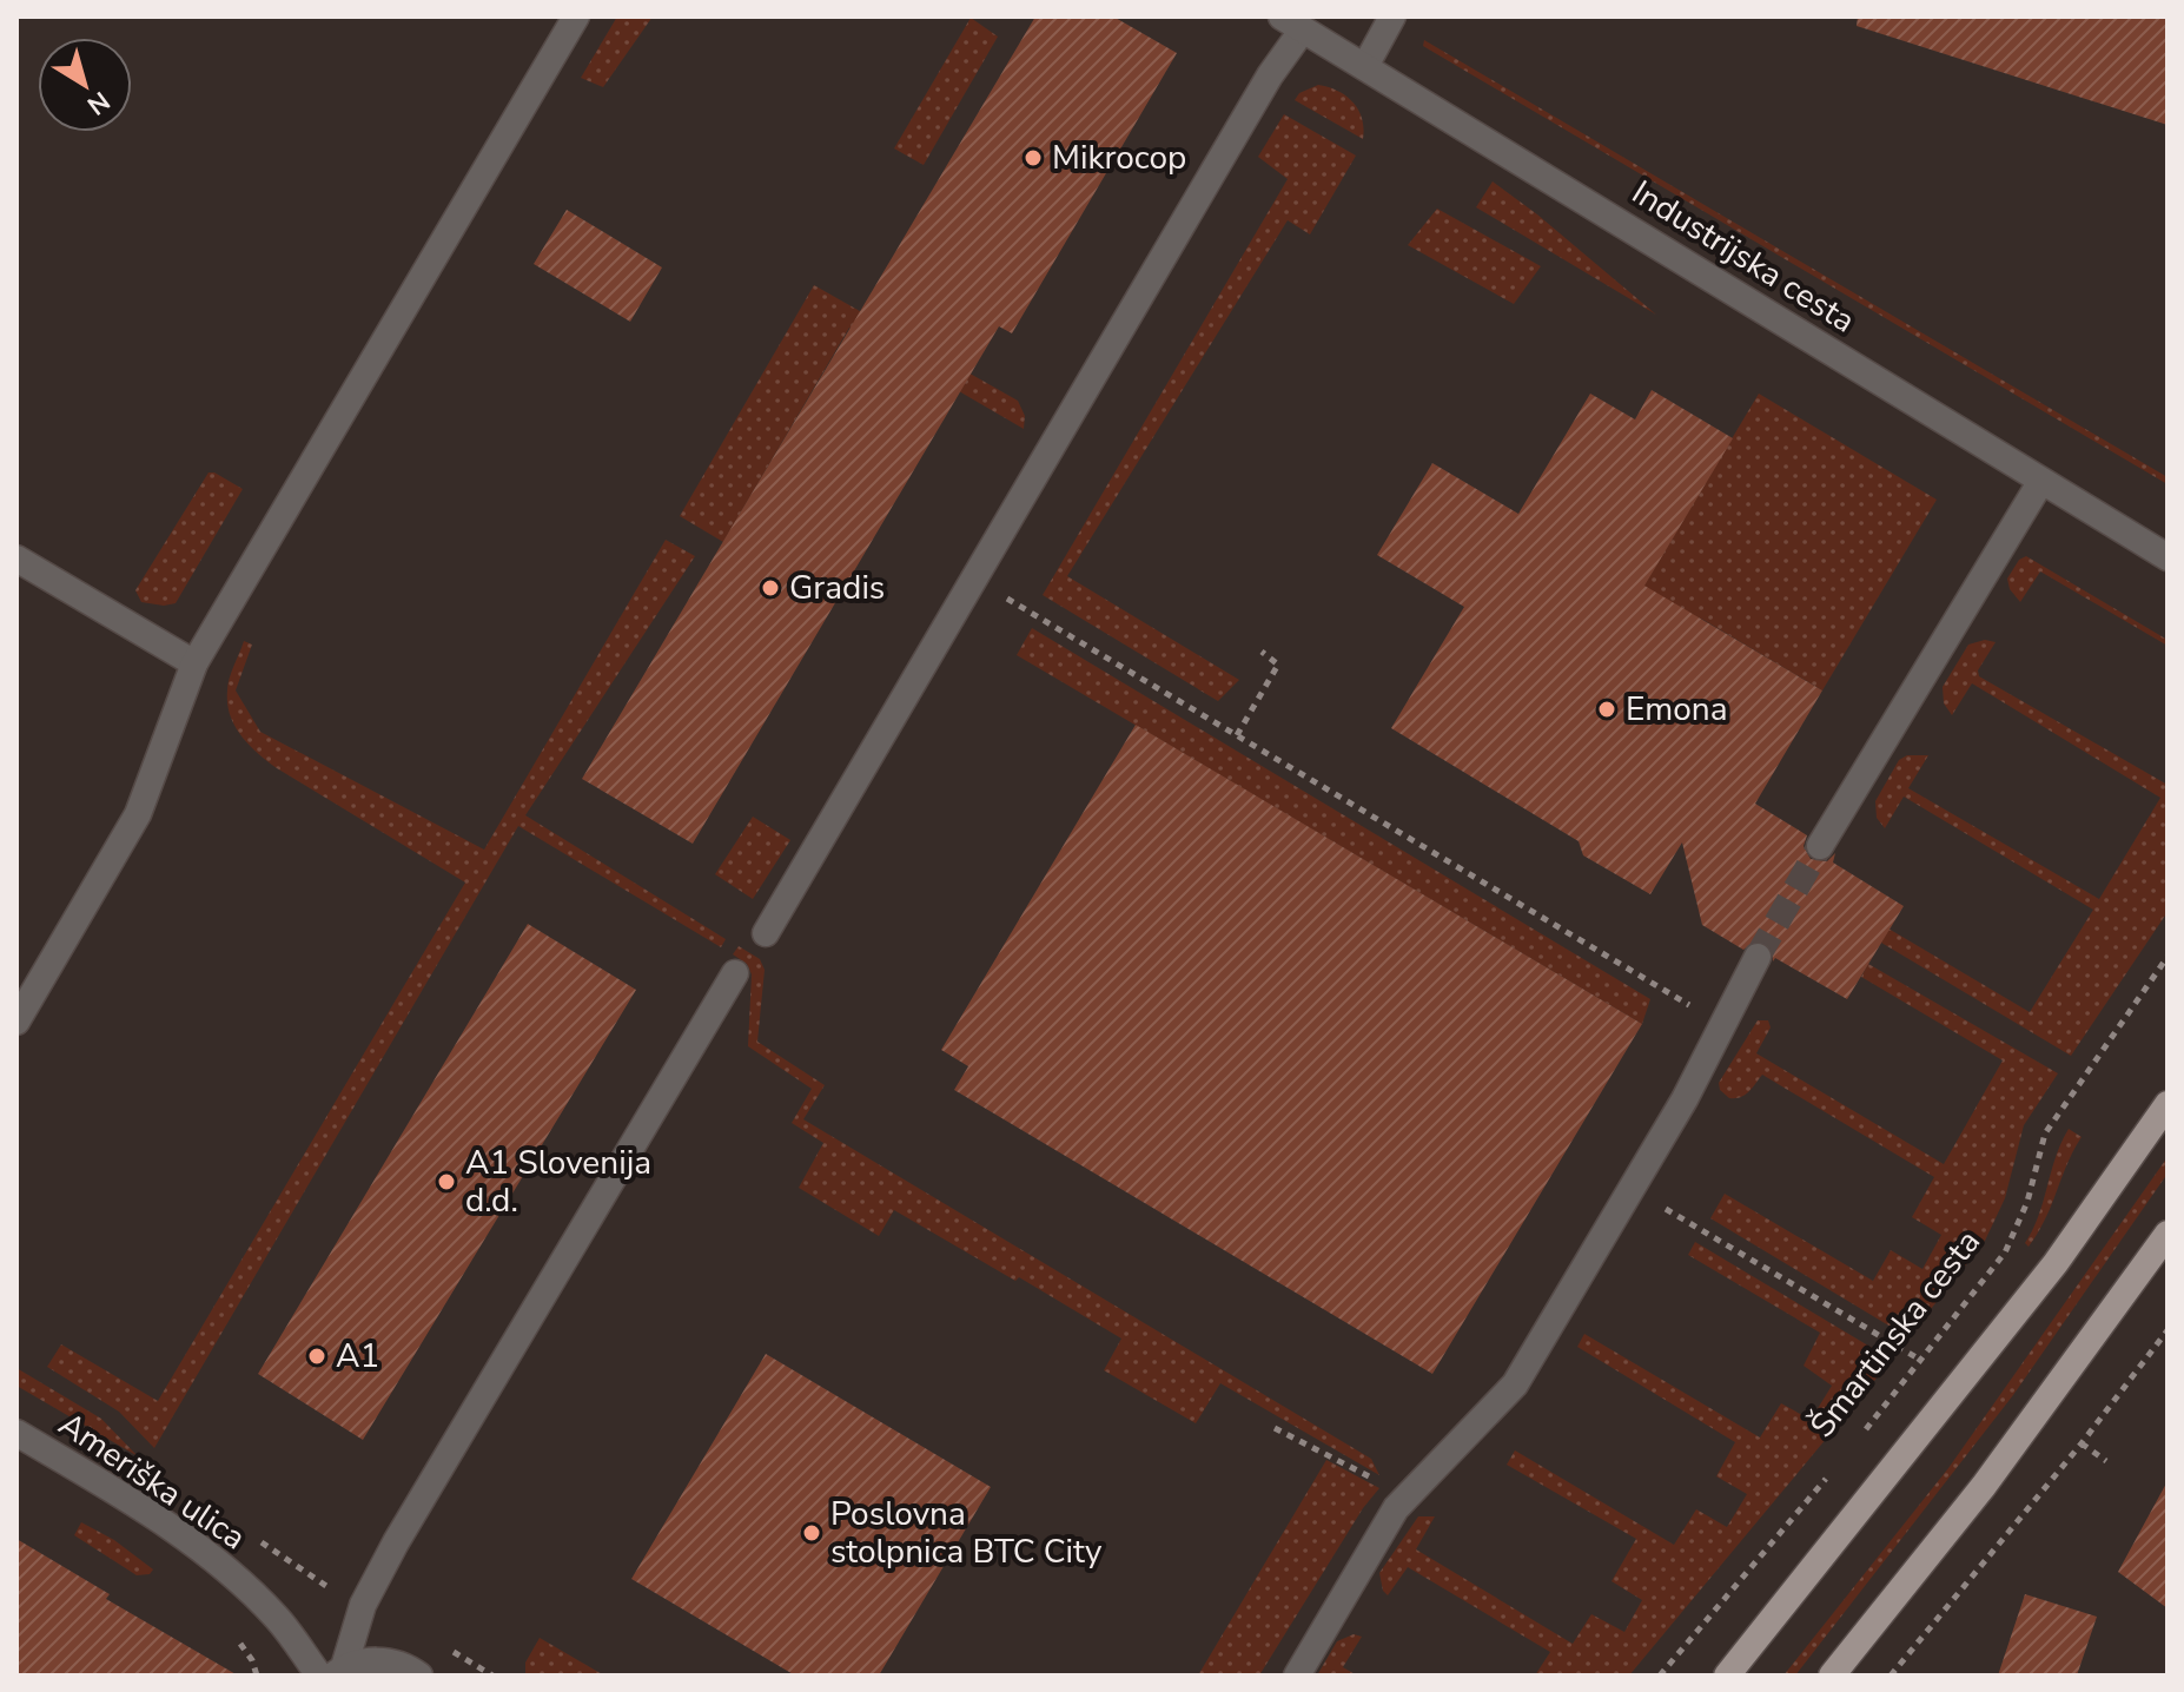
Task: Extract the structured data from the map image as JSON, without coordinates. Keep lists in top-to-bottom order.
{
  "streets": {
    "street": ["Industrijska cesta", "Ameriška ulica"],
    "path": ["Šmartinska cesta"]
  },
  "places": [
    "Mikrocop",
    "Gradis",
    "Emona",
    "A1 Slovenija d.d.",
    "A1",
    "Poslovna stolpnica BTC City"
  ],
  "north": "bottom right"
}
